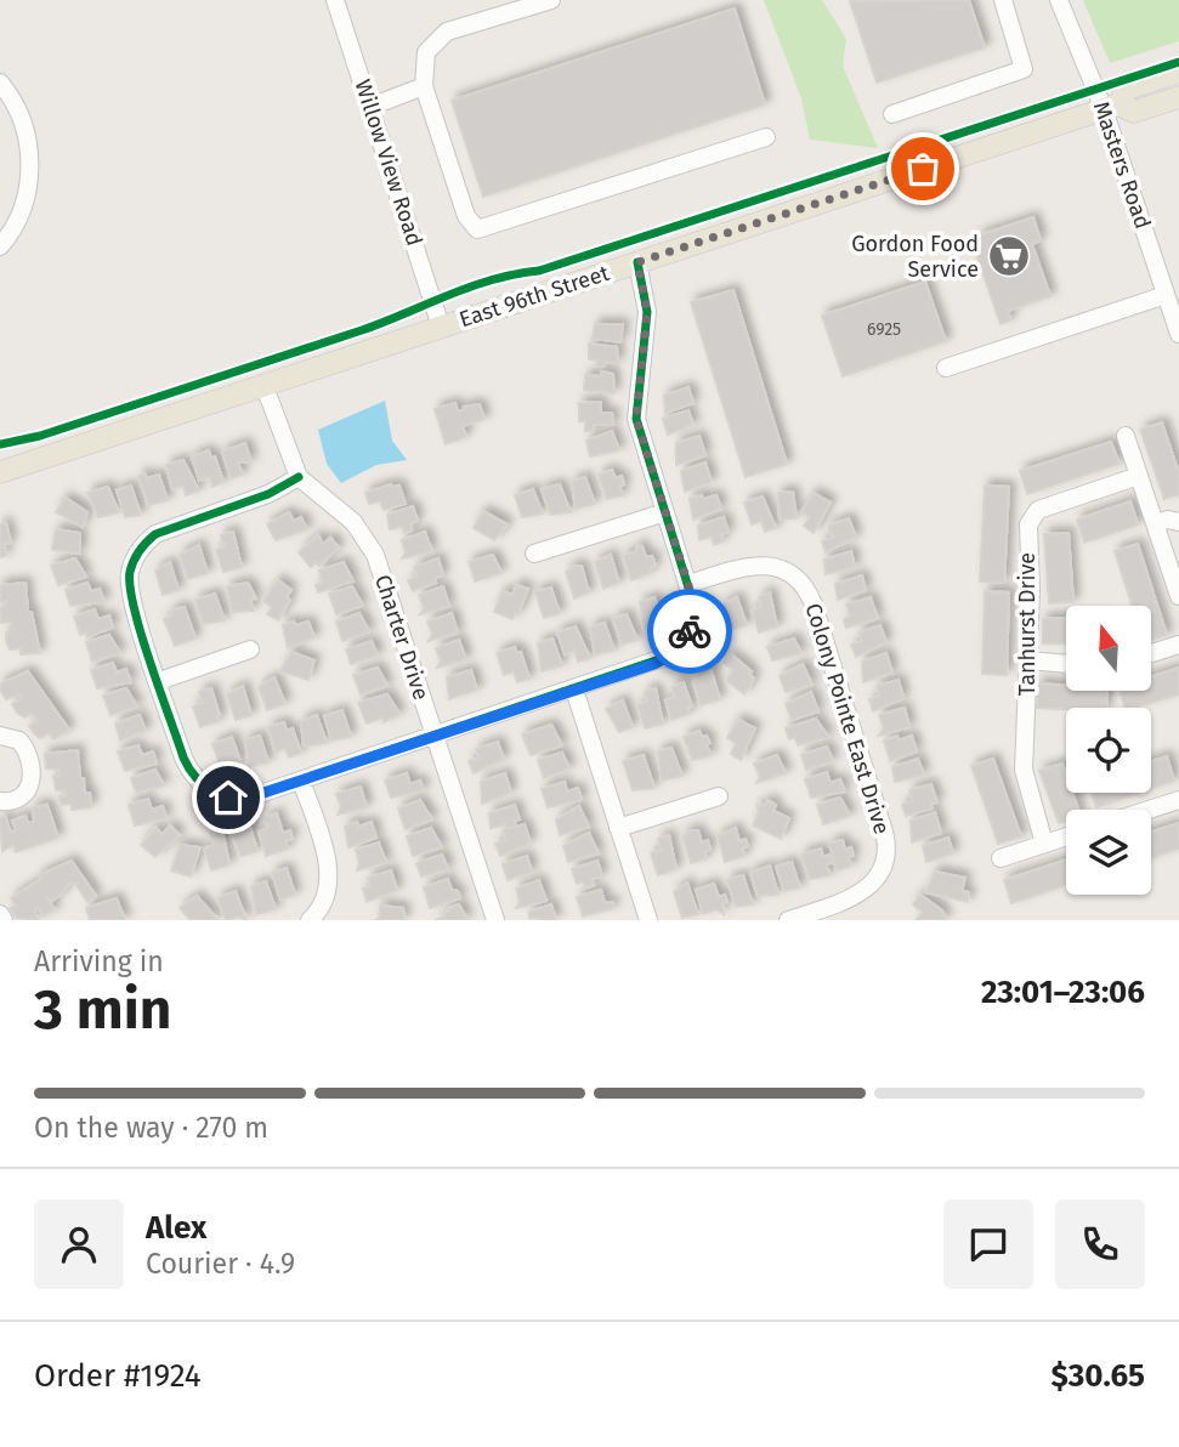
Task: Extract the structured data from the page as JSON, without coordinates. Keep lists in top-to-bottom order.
{
  "streets": {
    "main road": ["East 96th Street"],
    "street": [
      "Willow View Road",
      "Masters Road",
      "Tanhurst Drive",
      "Charter Drive",
      "Colony Pointe East Drive"
    ]
  },
  "crossings": [
    ["Willow View Road", "East 96th Street"],
    ["Masters Road", "East 96th Street"],
    ["East 96th Street", "Charter Drive"]
  ],
  "places": {
    "supermarket": ["Gordon Food Service"]
  },
  "house_numbers": ["6925"],
  "north": "top",
  "page": {
    "heading": ["3 min", "Arriving in", "23:01–23:06"],
    "panel": [
      "Alex",
      "Courier · 4.9",
      "Order #1924",
      "$30.65"
    ],
    "bar": "On the way · 270 m"
  }
}
